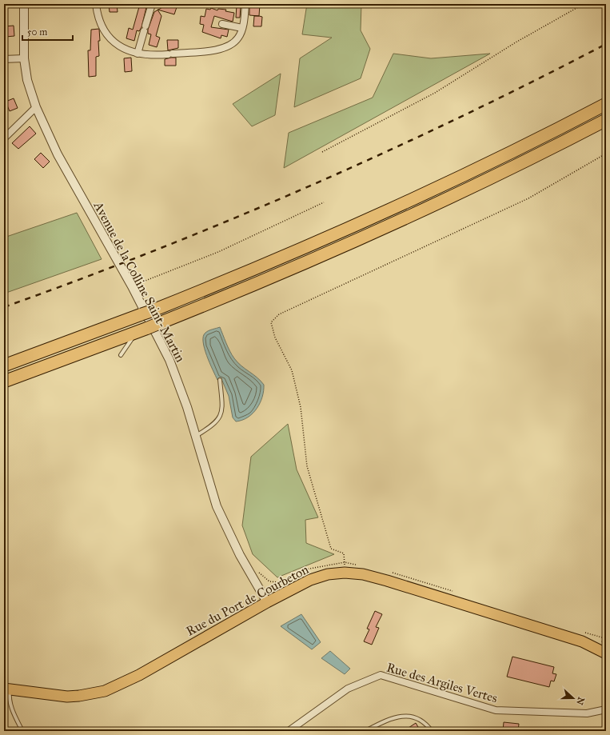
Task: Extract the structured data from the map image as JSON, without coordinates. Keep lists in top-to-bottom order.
{
  "streets": {
    "main road": ["Rue du Port de Courbeton"],
    "street": ["Avenue de la Colline Saint-Martin", "Rue des Argiles Vertes"]
  },
  "crossings": [
    ["Avenue de la Colline Saint-Martin", "Rue du Port de Courbeton"]
  ],
  "scale_bar": "50 m",
  "north": "right"
}
